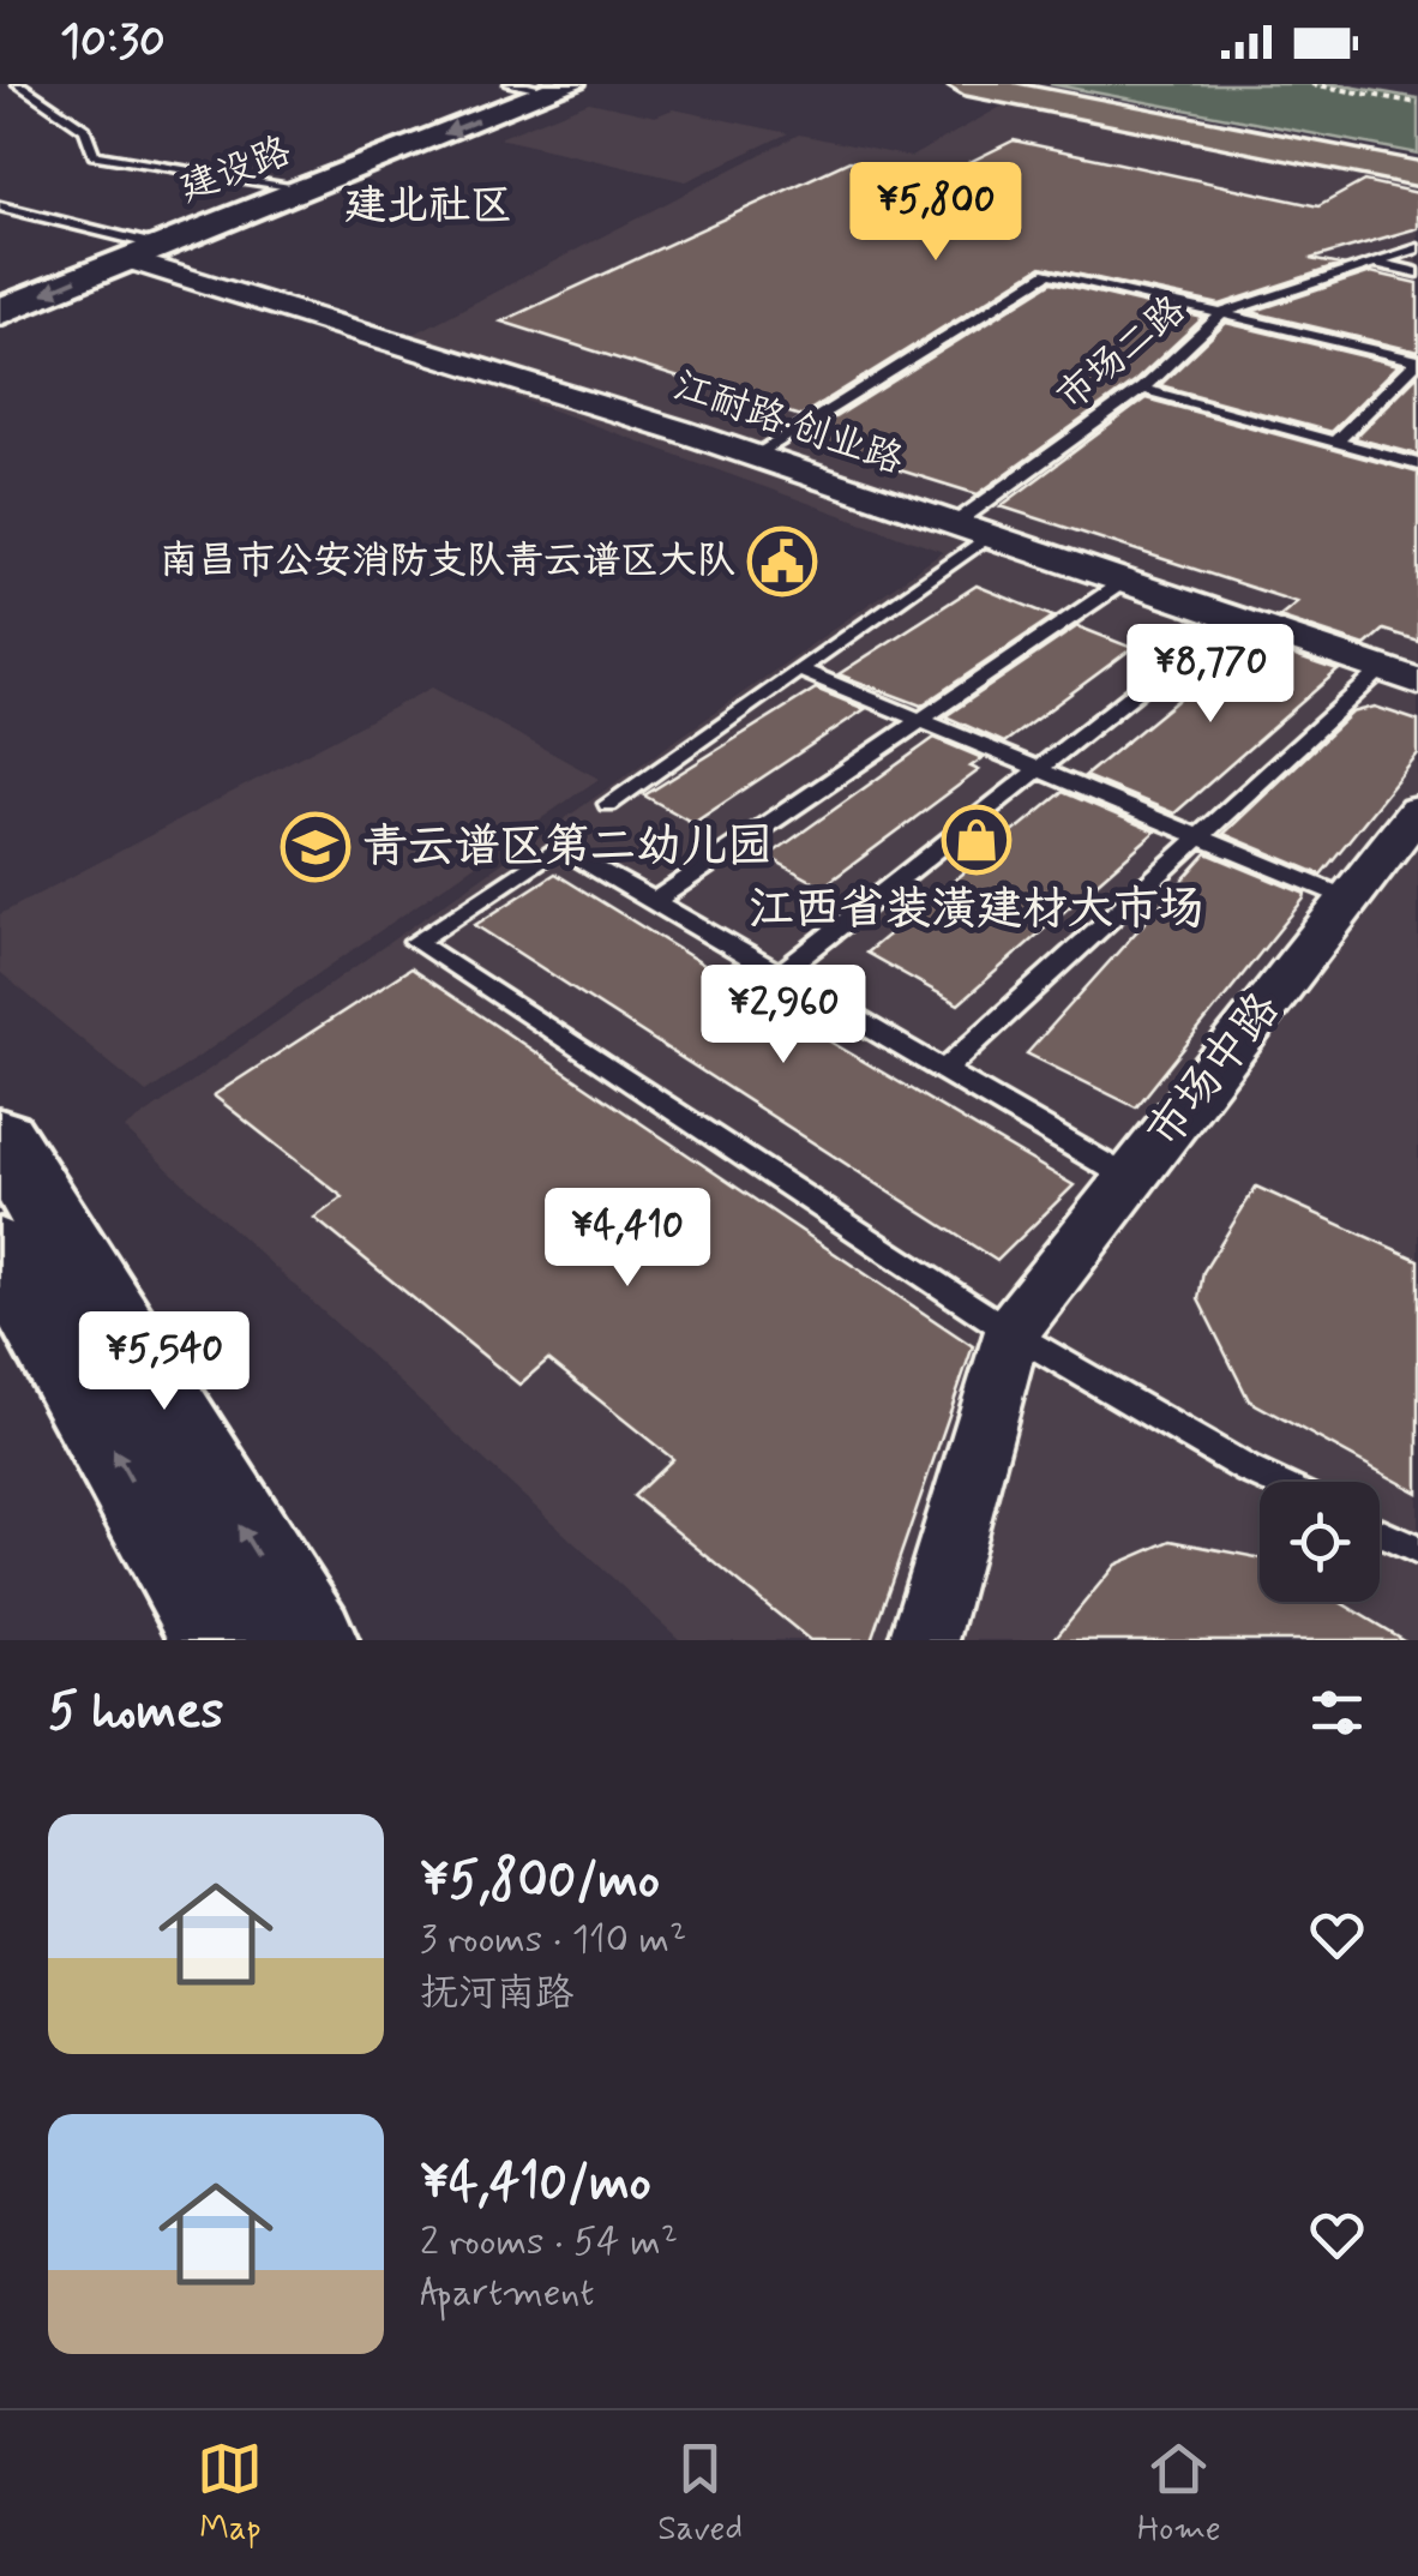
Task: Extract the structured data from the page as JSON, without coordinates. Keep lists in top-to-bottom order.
{
  "streets": {
    "main road": ["建设路"],
    "street": ["江耐路·创业路", "市场中路"],
    "lane": ["市场二路"]
  },
  "crossings": [
    ["建设路", "江耐路·创业路"],
    ["市场二路", "江耐路·创业路"]
  ],
  "one_way": ["建设路"],
  "districts": ["建北社区"],
  "places": {
    "public building": ["南昌市公安消防支队青云谱区大队"],
    "shop": ["江西省装潢建材大市场"],
    "school or university": ["青云谱区第二幼儿园"]
  },
  "page": {
    "status": "10:30",
    "price": [
      "¥5,800",
      "¥8,770",
      "¥2,960",
      "¥4,410",
      "¥5,540"
    ],
    "heading": "5 homes",
    "list": [
      {
        "name": "¥5,800/mo",
        "note": "3 rooms · 110 m² · 抚河南路"
      },
      {
        "name": "¥4,410/mo",
        "note": "2 rooms · 54 m² · Apartment"
      }
    ],
    "tabs": ["Map", "Saved", "Home"]
  }
}
